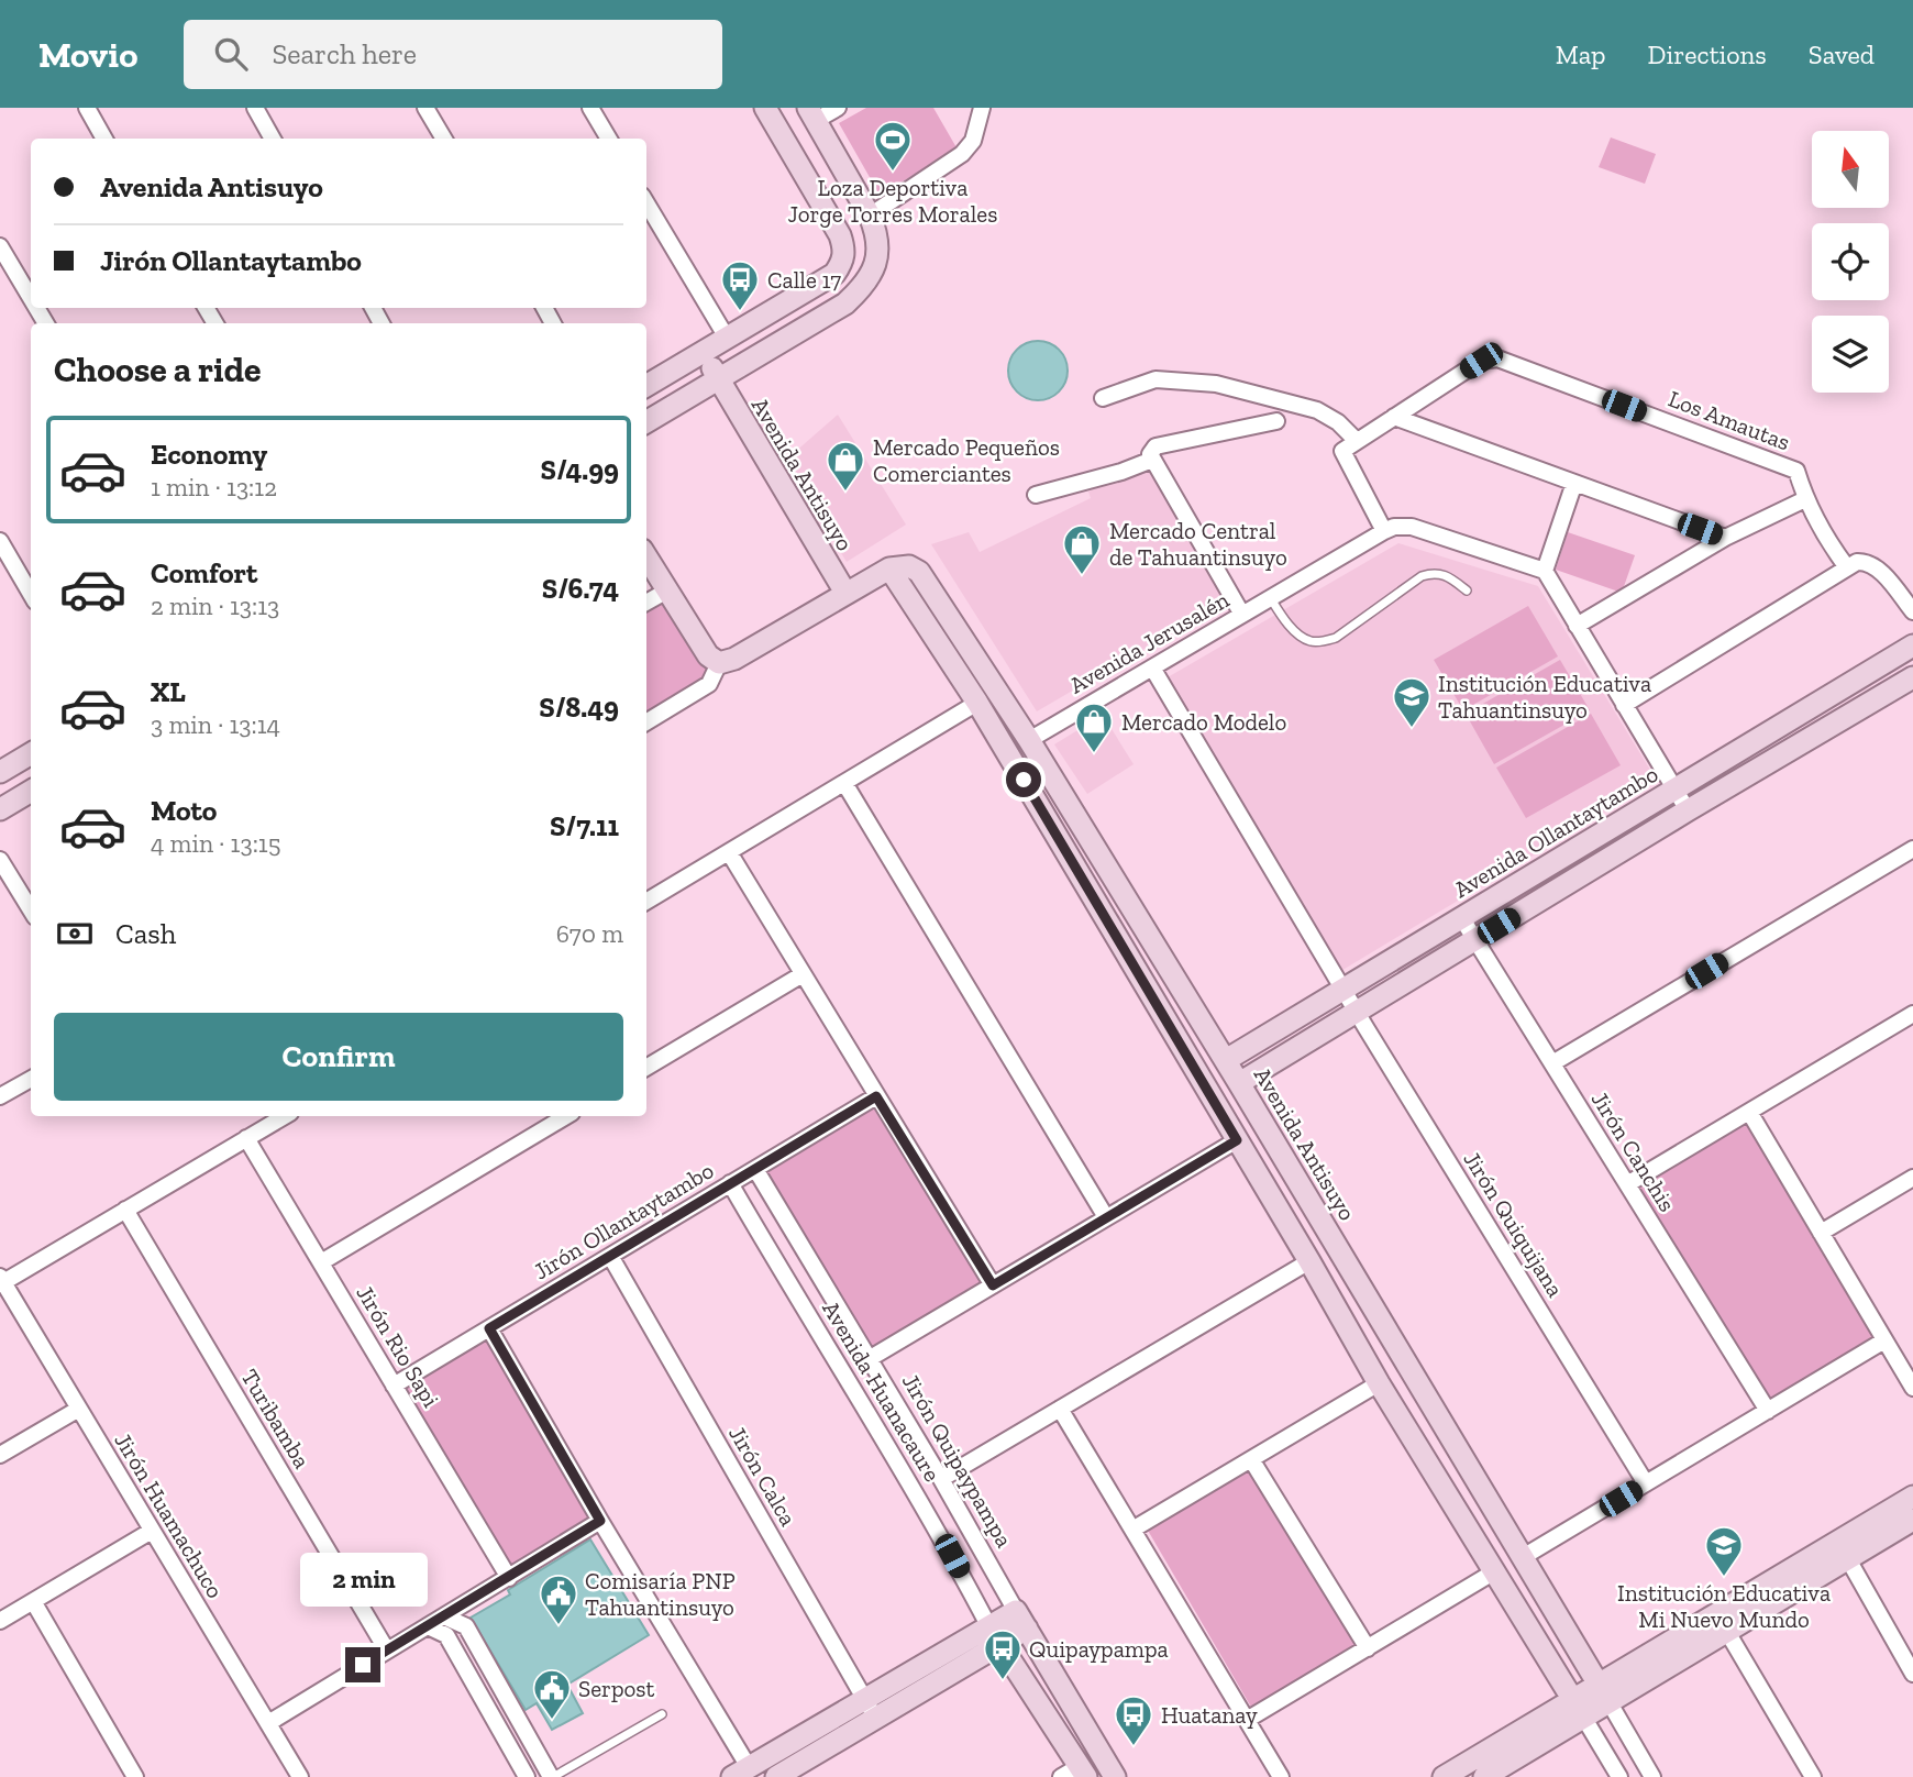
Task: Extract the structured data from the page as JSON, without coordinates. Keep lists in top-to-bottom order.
{
  "streets": {
    "street": [
      "Los Amautas",
      "Avenida Antisuyo",
      "Avenida Jerusalén",
      "Avenida Ollantaytambo",
      "Jirón Canchis",
      "Jirón Ollantaytambo",
      "Jirón Quiquijana",
      "Jirón Rio Sapi",
      "Avenida Huanacaure",
      "Turibamba",
      "Jirón Quipaypampa",
      "Jirón Calca",
      "Jirón Huamachuco"
    ]
  },
  "crossings": [
    ["Los Amautas", "Avenida Jerusalén"],
    ["Avenida Antisuyo", "Avenida Jerusalén"],
    ["Avenida Antisuyo", "Avenida Ollantaytambo"],
    ["Avenida Jerusalén", "Jirón Quiquijana"],
    ["Avenida Ollantaytambo", "Jirón Canchis"],
    ["Avenida Ollantaytambo", "Jirón Quiquijana"],
    ["Jirón Ollantaytambo", "Jirón Rio Sapi"],
    ["Jirón Ollantaytambo", "Avenida Huanacaure"],
    ["Jirón Ollantaytambo", "Jirón Quipaypampa"],
    ["Jirón Ollantaytambo", "Jirón Calca"]
  ],
  "places": {
    "sports": ["Loza Deportiva Jorge Torres Morales"],
    "bus stop": ["Calle 17", "Quipaypampa", "Huatanay"],
    "shop": ["Mercado Pequeños Comerciantes", "Mercado Central de Tahuantinsuyo", "Mercado Modelo"],
    "school or university": ["Institución Educativa Tahuantinsuyo", "Institución Educativa Mi Nuevo Mundo"],
    "public building": ["Comisaría PNP Tahuantinsuyo", "Serpost"]
  },
  "north": "top",
  "page": {
    "header": "Movio",
    "search": "Search here",
    "nav": ["Map", "Directions", "Saved"],
    "banner": ["Avenida Antisuyo", "Jirón Ollantaytambo"],
    "heading": "Choose a ride",
    "list": [
      {
        "name": "Economy",
        "note": "1 min · 13:12",
        "value": "S/4.99"
      },
      {
        "name": "Comfort",
        "note": "2 min · 13:13",
        "value": "S/6.74"
      },
      {
        "name": "XL",
        "note": "3 min · 13:14",
        "value": "S/8.49"
      },
      {
        "name": "Moto",
        "note": "4 min · 13:15",
        "value": "S/7.11"
      }
    ],
    "pay": ["Cash", "670 m"],
    "buttons": "Confirm",
    "bubble": "2 min"
  }
}
